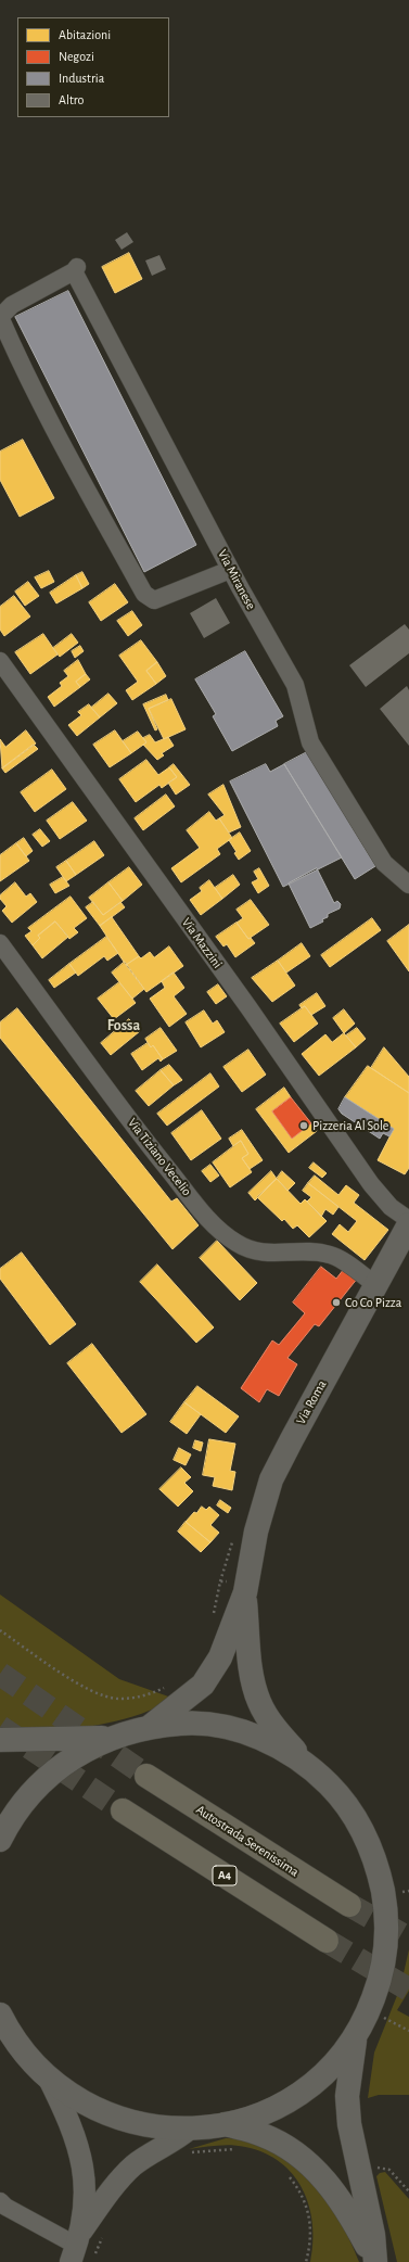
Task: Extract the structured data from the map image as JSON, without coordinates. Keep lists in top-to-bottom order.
{
  "streets": {
    "highway": ["Autostrada Serenissima", "A4"],
    "main road": ["Via Roma"],
    "street": ["Via Miranese", "Via Mazzini", "Via Tiziano Vecelio"]
  },
  "crossings": [
    ["Via Tiziano Vecelio", "Via Roma"]
  ],
  "districts": ["Fossa"],
  "places": ["Pizzeria Al Sole", "Co Co Pizza"],
  "legend": [
    "Abitazioni",
    "Negozi",
    "Industria",
    "Altro"
  ]
}
